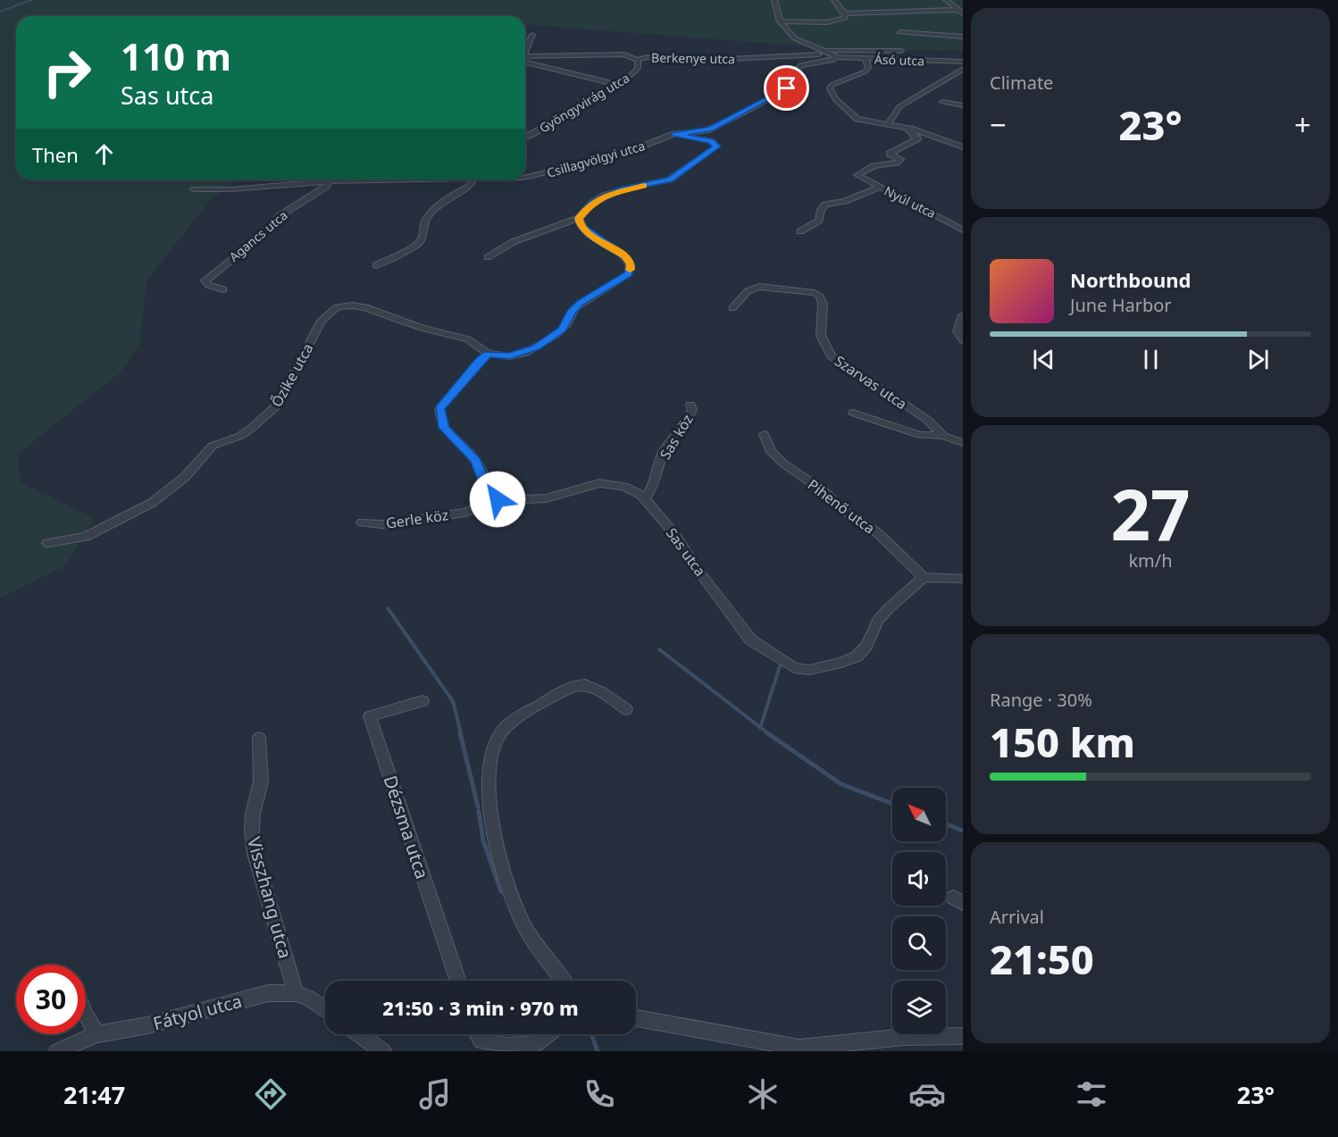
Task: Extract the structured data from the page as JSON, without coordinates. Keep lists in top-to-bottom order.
{
  "streets": {
    "street": [
      "Berkenye utca",
      "Ásó utca",
      "Gyöngyvirág utca",
      "Csillagvölgyi utca",
      "Nyúl utca",
      "Agancs utca",
      "Őzike utca",
      "Szarvas utca",
      "Sas köz",
      "Pihenő utca",
      "Gerle köz",
      "Sas utca",
      "Dézsma utca",
      "Visszhang utca",
      "Fátyol utca"
    ]
  },
  "crossings": [
    ["Berkenye utca", "Ásó utca"],
    ["Berkenye utca", "Gyöngyvirág utca"],
    ["Berkenye utca", "Csillagvölgyi utca"],
    ["Ásó utca", "Csillagvölgyi utca"],
    ["Csillagvölgyi utca", "Agancs utca"],
    ["Sas köz", "Sas utca"],
    ["Pihenő utca", "Sas utca"],
    ["Gerle köz", "Sas utca"],
    ["Visszhang utca", "Fátyol utca"]
  ],
  "north": "top left",
  "page": {
    "tile": [
      "Climate",
      ["27", "km/h"],
      ["Range · 30%", "150 km"],
      ["Arrival", "21:50"]
    ],
    "turn": ["110 m", "Sas utca"],
    "heat": ["−", "23°", "+"],
    "then": "Then",
    "song": ["Northbound", "June Harbor"],
    "limit": "30",
    "trip": "21:50 · 3 min · 970 m",
    "tabs": ["21:47", "23°"]
  }
}
